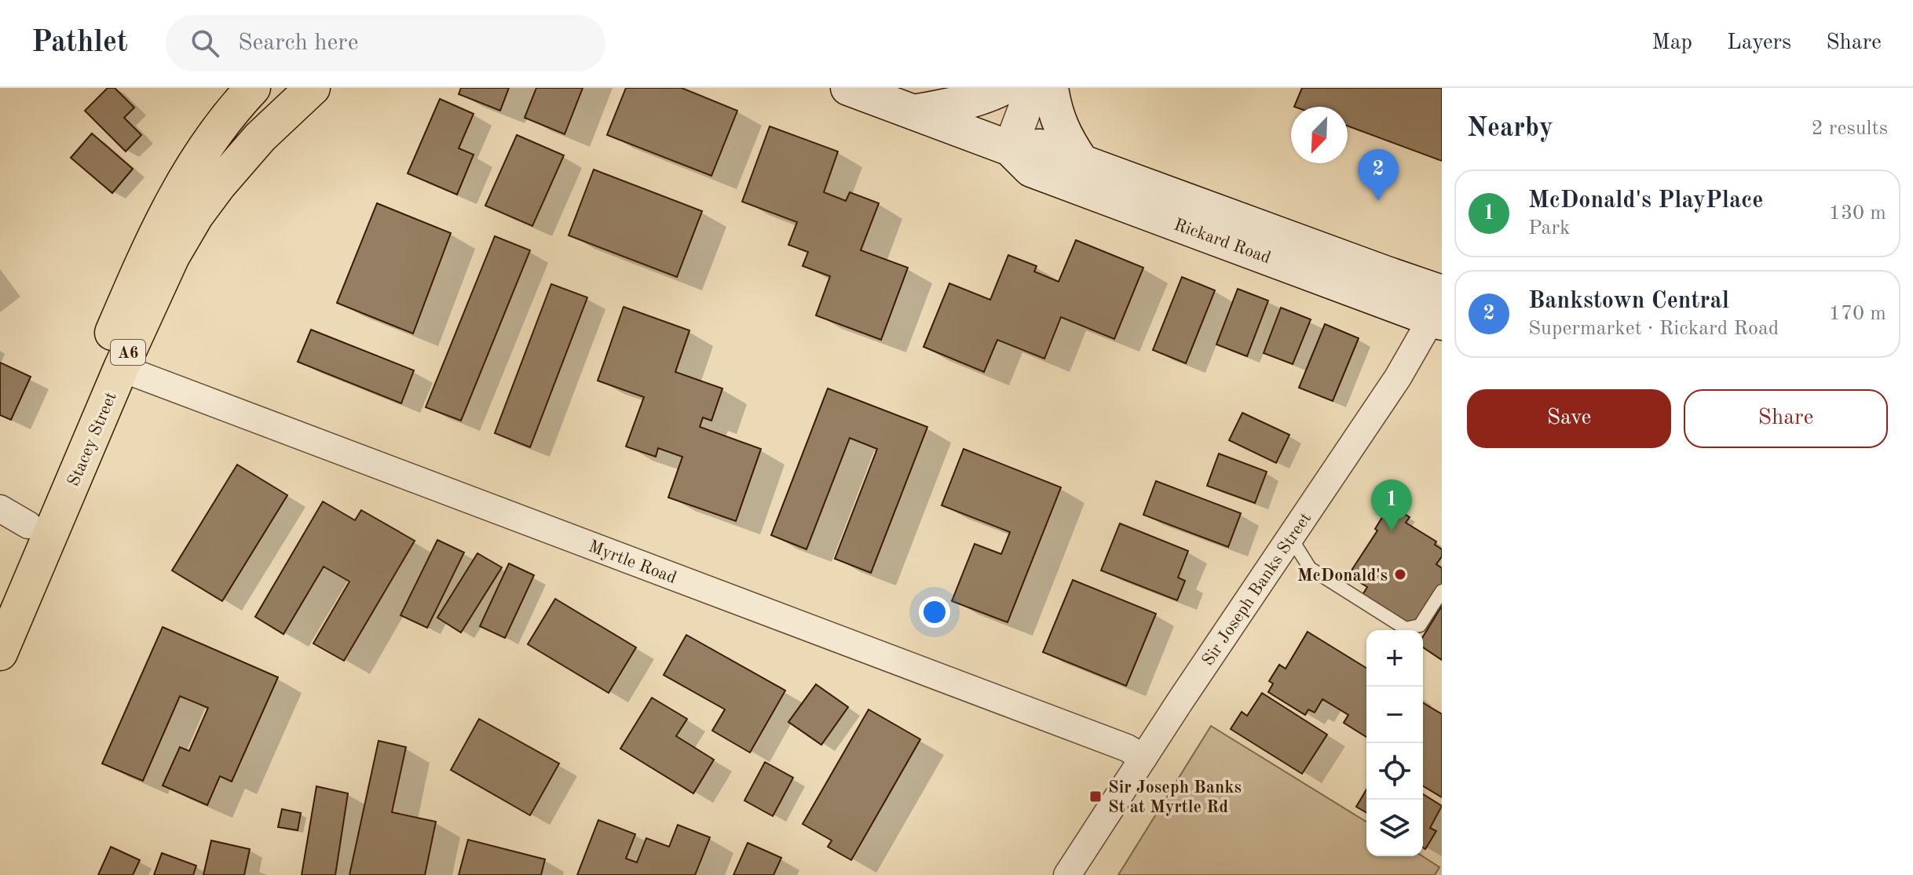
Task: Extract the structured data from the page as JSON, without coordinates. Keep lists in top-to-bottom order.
{
  "streets": {
    "highway": ["A6", "Stacey Street"],
    "main road": ["Rickard Road"],
    "street": ["Myrtle Road", "Sir Joseph Banks Street"]
  },
  "crossings": [
    ["Rickard Road", "Sir Joseph Banks Street"],
    ["Stacey Street", "Myrtle Road"],
    ["Myrtle Road", "Sir Joseph Banks Street"]
  ],
  "places": {
    "other": ["McDonald's"],
    "transit": ["Sir Joseph Banks St at Myrtle Rd"]
  },
  "north": "bottom left",
  "page": {
    "header": "Pathlet",
    "search": "Search here",
    "nav": ["Map", "Layers", "Share"],
    "heading": ["Nearby", "2 results"],
    "pins": ["2", "1"],
    "list": [
      {
        "mark": "1",
        "name": "McDonald's PlayPlace",
        "note": "Park",
        "value": "130 m"
      },
      {
        "mark": "2",
        "name": "Bankstown Central",
        "note": "Supermarket · Rickard Road",
        "value": "170 m"
      }
    ],
    "buttons": ["Save", "Share"],
    "map_buttons": ["+", "−"]
  }
}
